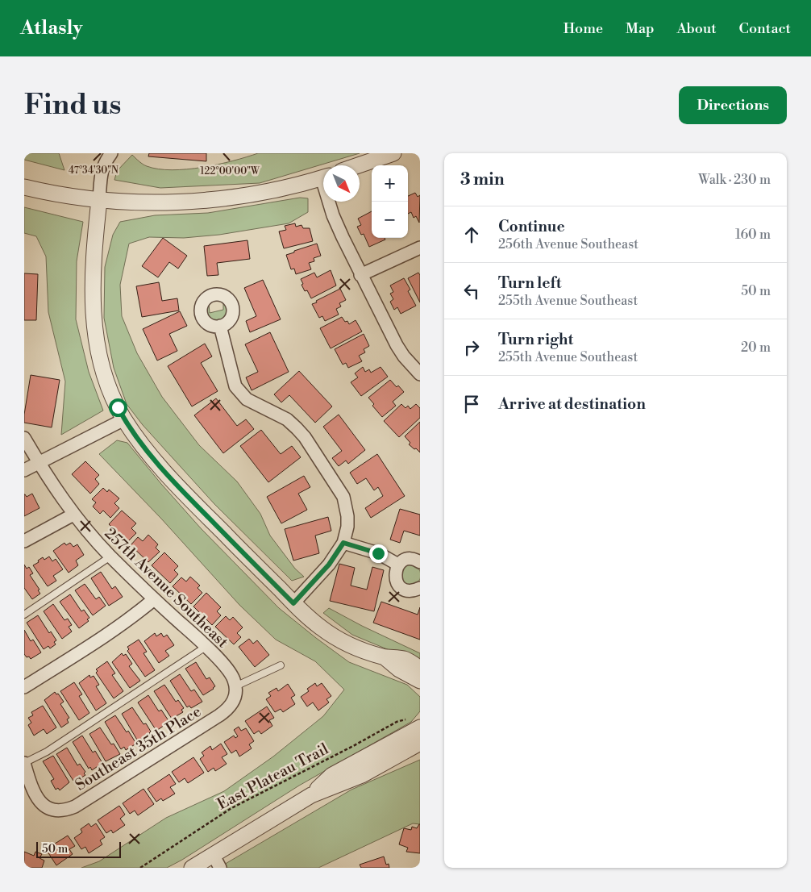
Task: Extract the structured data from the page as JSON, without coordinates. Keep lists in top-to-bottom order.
{
  "streets": {
    "street": ["257th Avenue Southeast", "Southeast 35th Place"],
    "path": ["East Plateau Trail"]
  },
  "crossings": [
    ["257th Avenue Southeast", "Southeast 35th Place"]
  ],
  "scale_bar": "50 m",
  "north": "bottom right",
  "page": {
    "header": "Atlasly",
    "nav": [
      "Home",
      "Map",
      "About",
      "Contact"
    ],
    "buttons": "Directions",
    "title": "Find us",
    "heading": ["3 min", "Walk · 230 m"],
    "map_buttons": ["+", "−"],
    "list": [
      ["Continue", "256th Avenue Southeast", "160 m"],
      ["Turn left", "255th Avenue Southeast", "50 m"],
      ["Turn right", "255th Avenue Southeast", "20 m"],
      "Arrive at destination"
    ],
    "scale": "50 m"
  },
  "coordinates": ["47°34'30\"N", "122°00'00\"W"]
}
